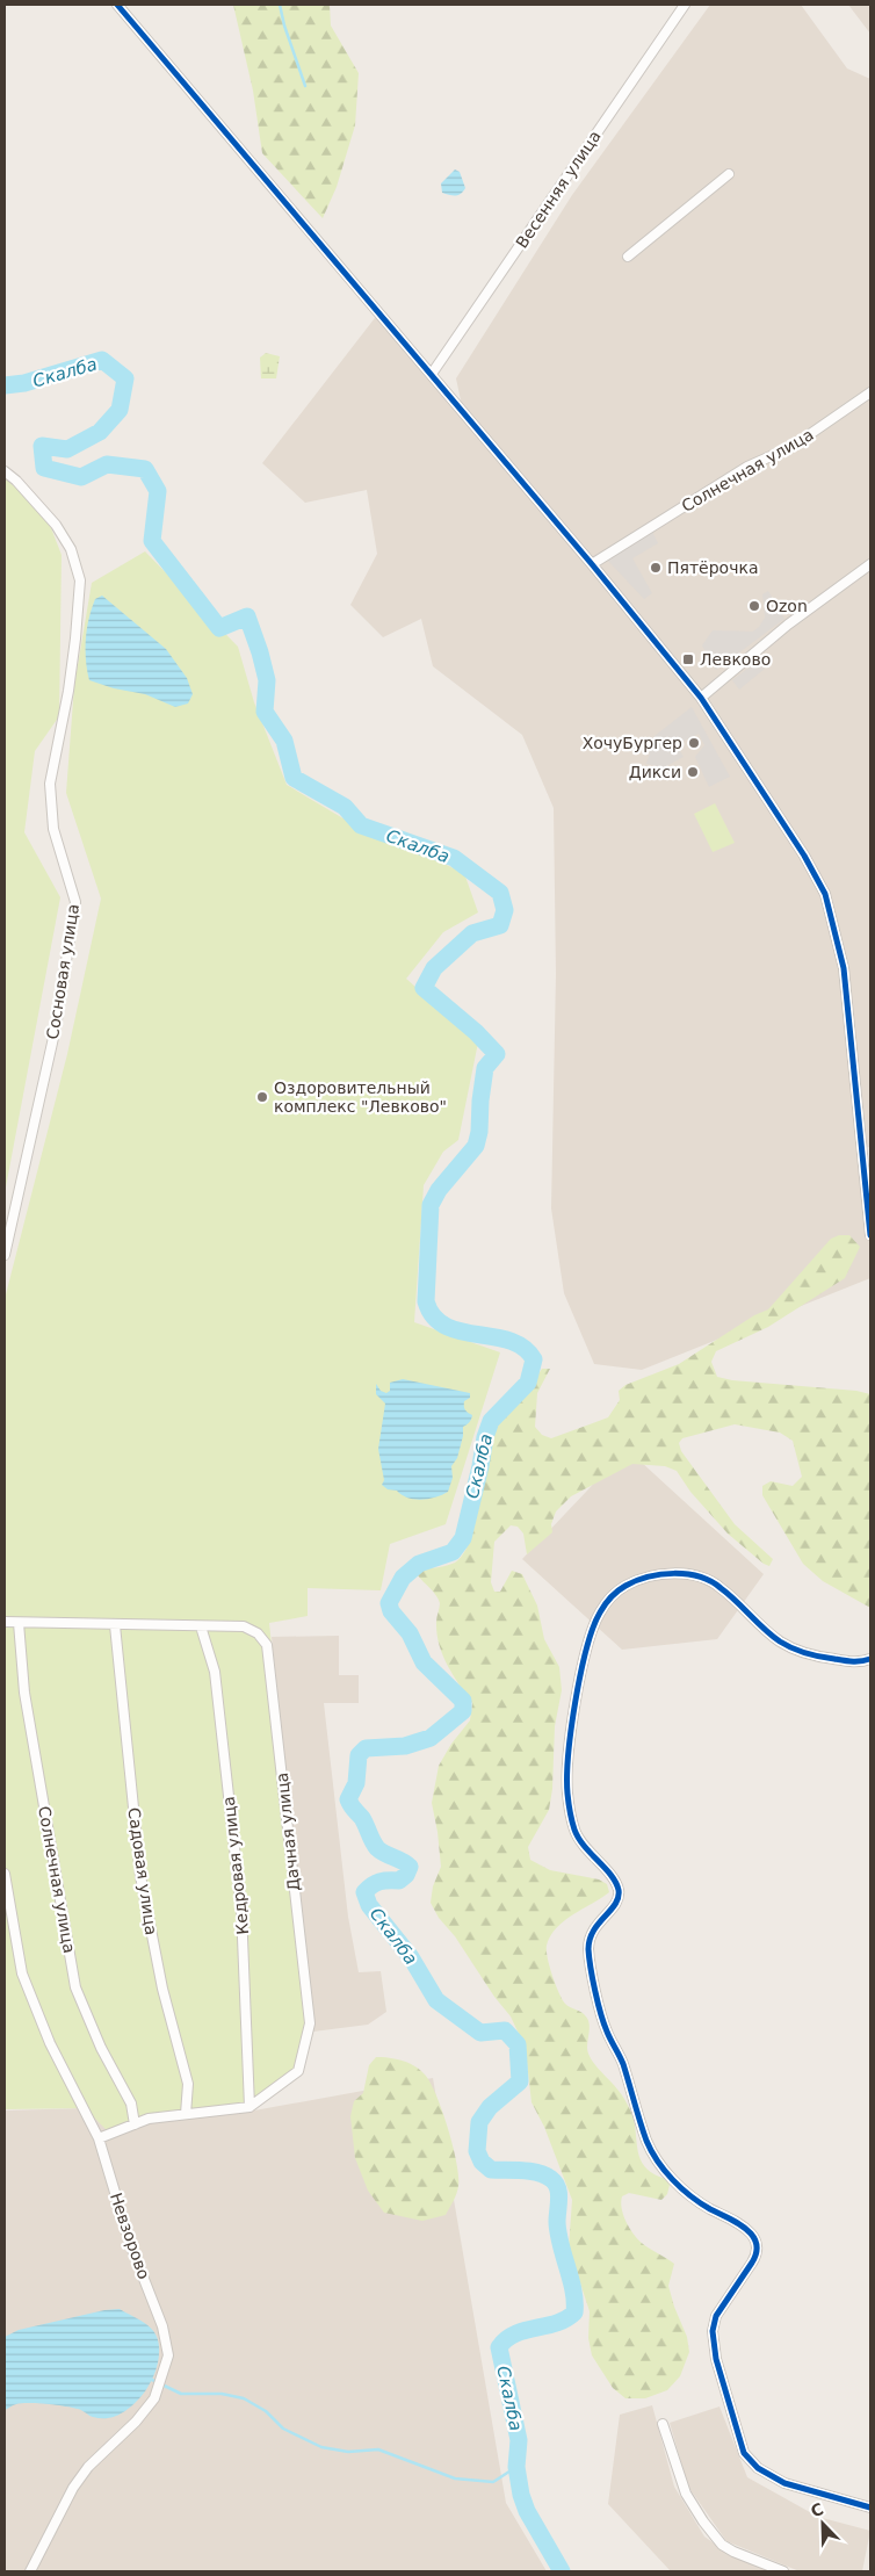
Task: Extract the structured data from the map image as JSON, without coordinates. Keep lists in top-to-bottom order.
{
  "streets": {
    "street": [
      "Весенняя улица",
      "Солнечная улица",
      "Сосновая улица",
      "Дачная улица",
      "Кедровая улица",
      "Садовая улица",
      "Невзорово"
    ]
  },
  "crossings": [
    ["Солнечная улица", "Дачная улица"],
    ["Дачная улица", "Кедровая улица"],
    ["Дачная улица", "Садовая улица"],
    ["Дачная улица", "Невзорово"]
  ],
  "water": ["Скалба"],
  "places": {
    "other": [
      "Пятёрочка",
      "Ozon",
      "ХочуБургер",
      "Дикси",
      "Оздоровительный комплекс \"Левково\""
    ],
    "transit": ["Левково"]
  },
  "north": "top left"
}
